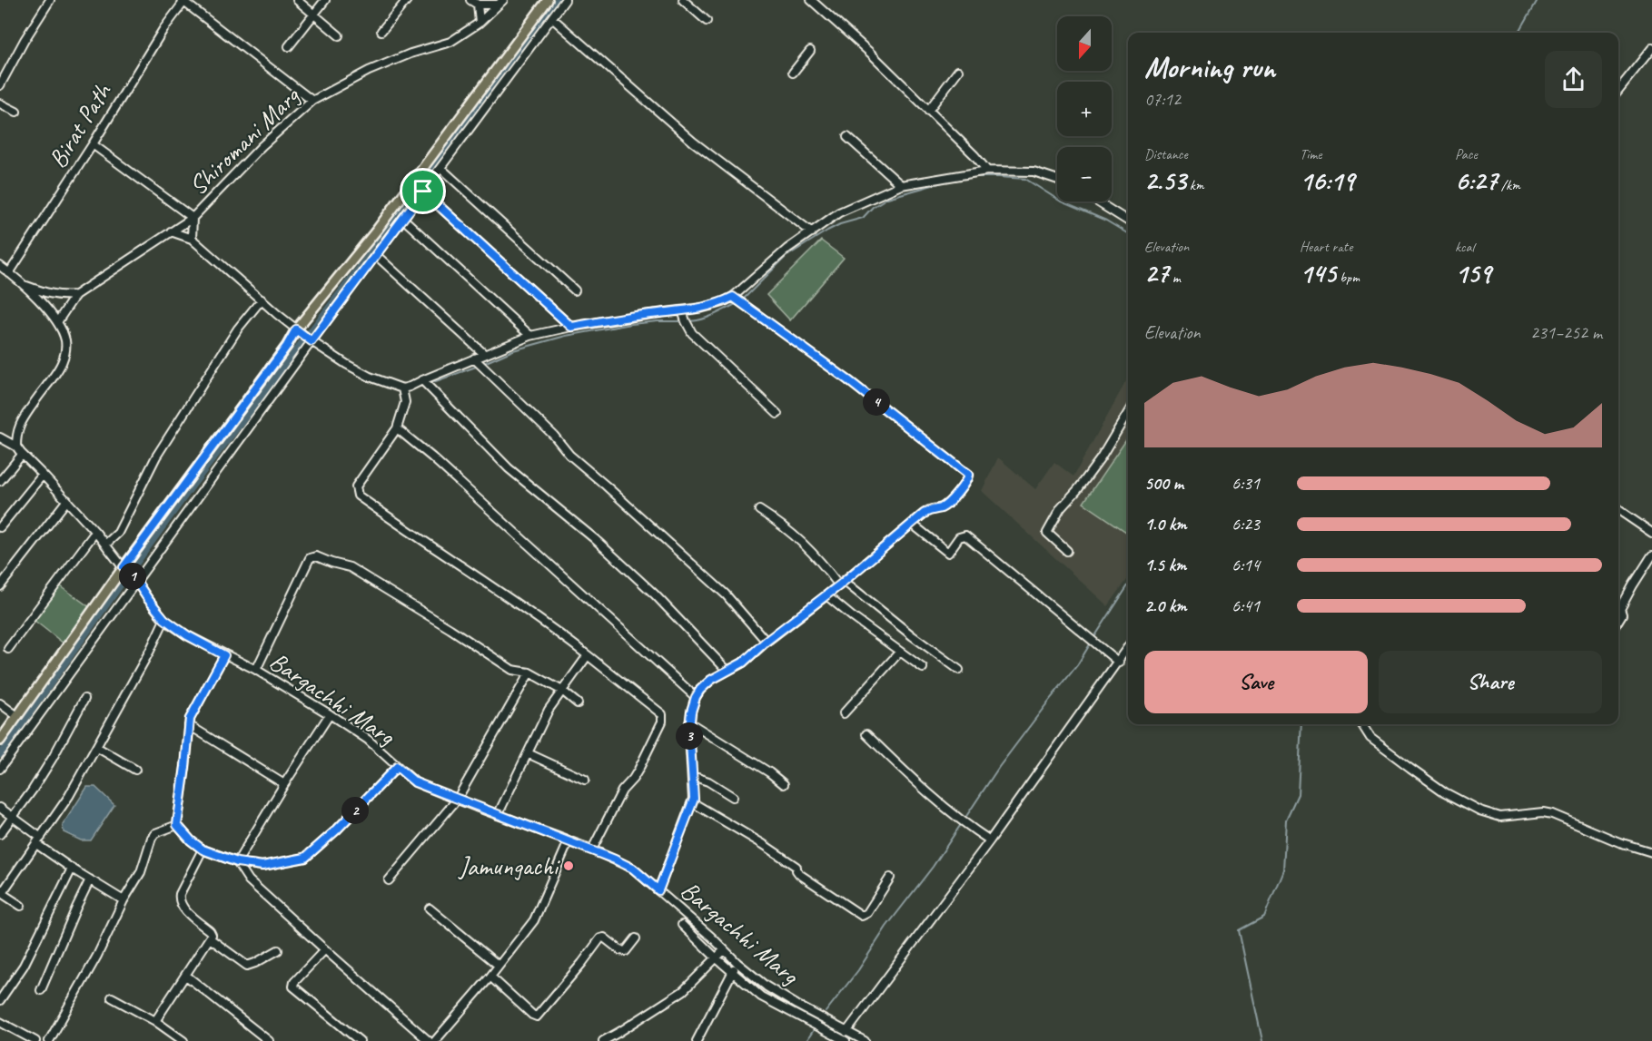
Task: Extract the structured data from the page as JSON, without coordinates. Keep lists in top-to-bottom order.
{
  "streets": {
    "street": ["Birat Path", "Shiromani Marg", "Bargachhi Marg"]
  },
  "places": ["Jamungachi"],
  "north": "bottom",
  "page": {
    "map_buttons": ["+", "−"],
    "heading": ["Morning run", "07:12"],
    "stats": [
      ["Distance", "2.53 km"],
      ["Time", "16:19"],
      ["Pace", "6:27 /km"],
      ["Elevation", "27 m"],
      ["Heart rate", "145 bpm"],
      ["kcal", "159"]
    ],
    "chart": ["Elevation", "231–252 m"],
    "pins": [
      "4",
      "1",
      "3",
      "2"
    ],
    "list": [
      {
        "name": "500 m",
        "note": "6:31"
      },
      {
        "name": "1.0 km",
        "note": "6:23"
      },
      {
        "name": "1.5 km",
        "note": "6:14"
      },
      {
        "name": "2.0 km",
        "note": "6:41"
      }
    ],
    "buttons": ["Save", "Share"]
  }
}
